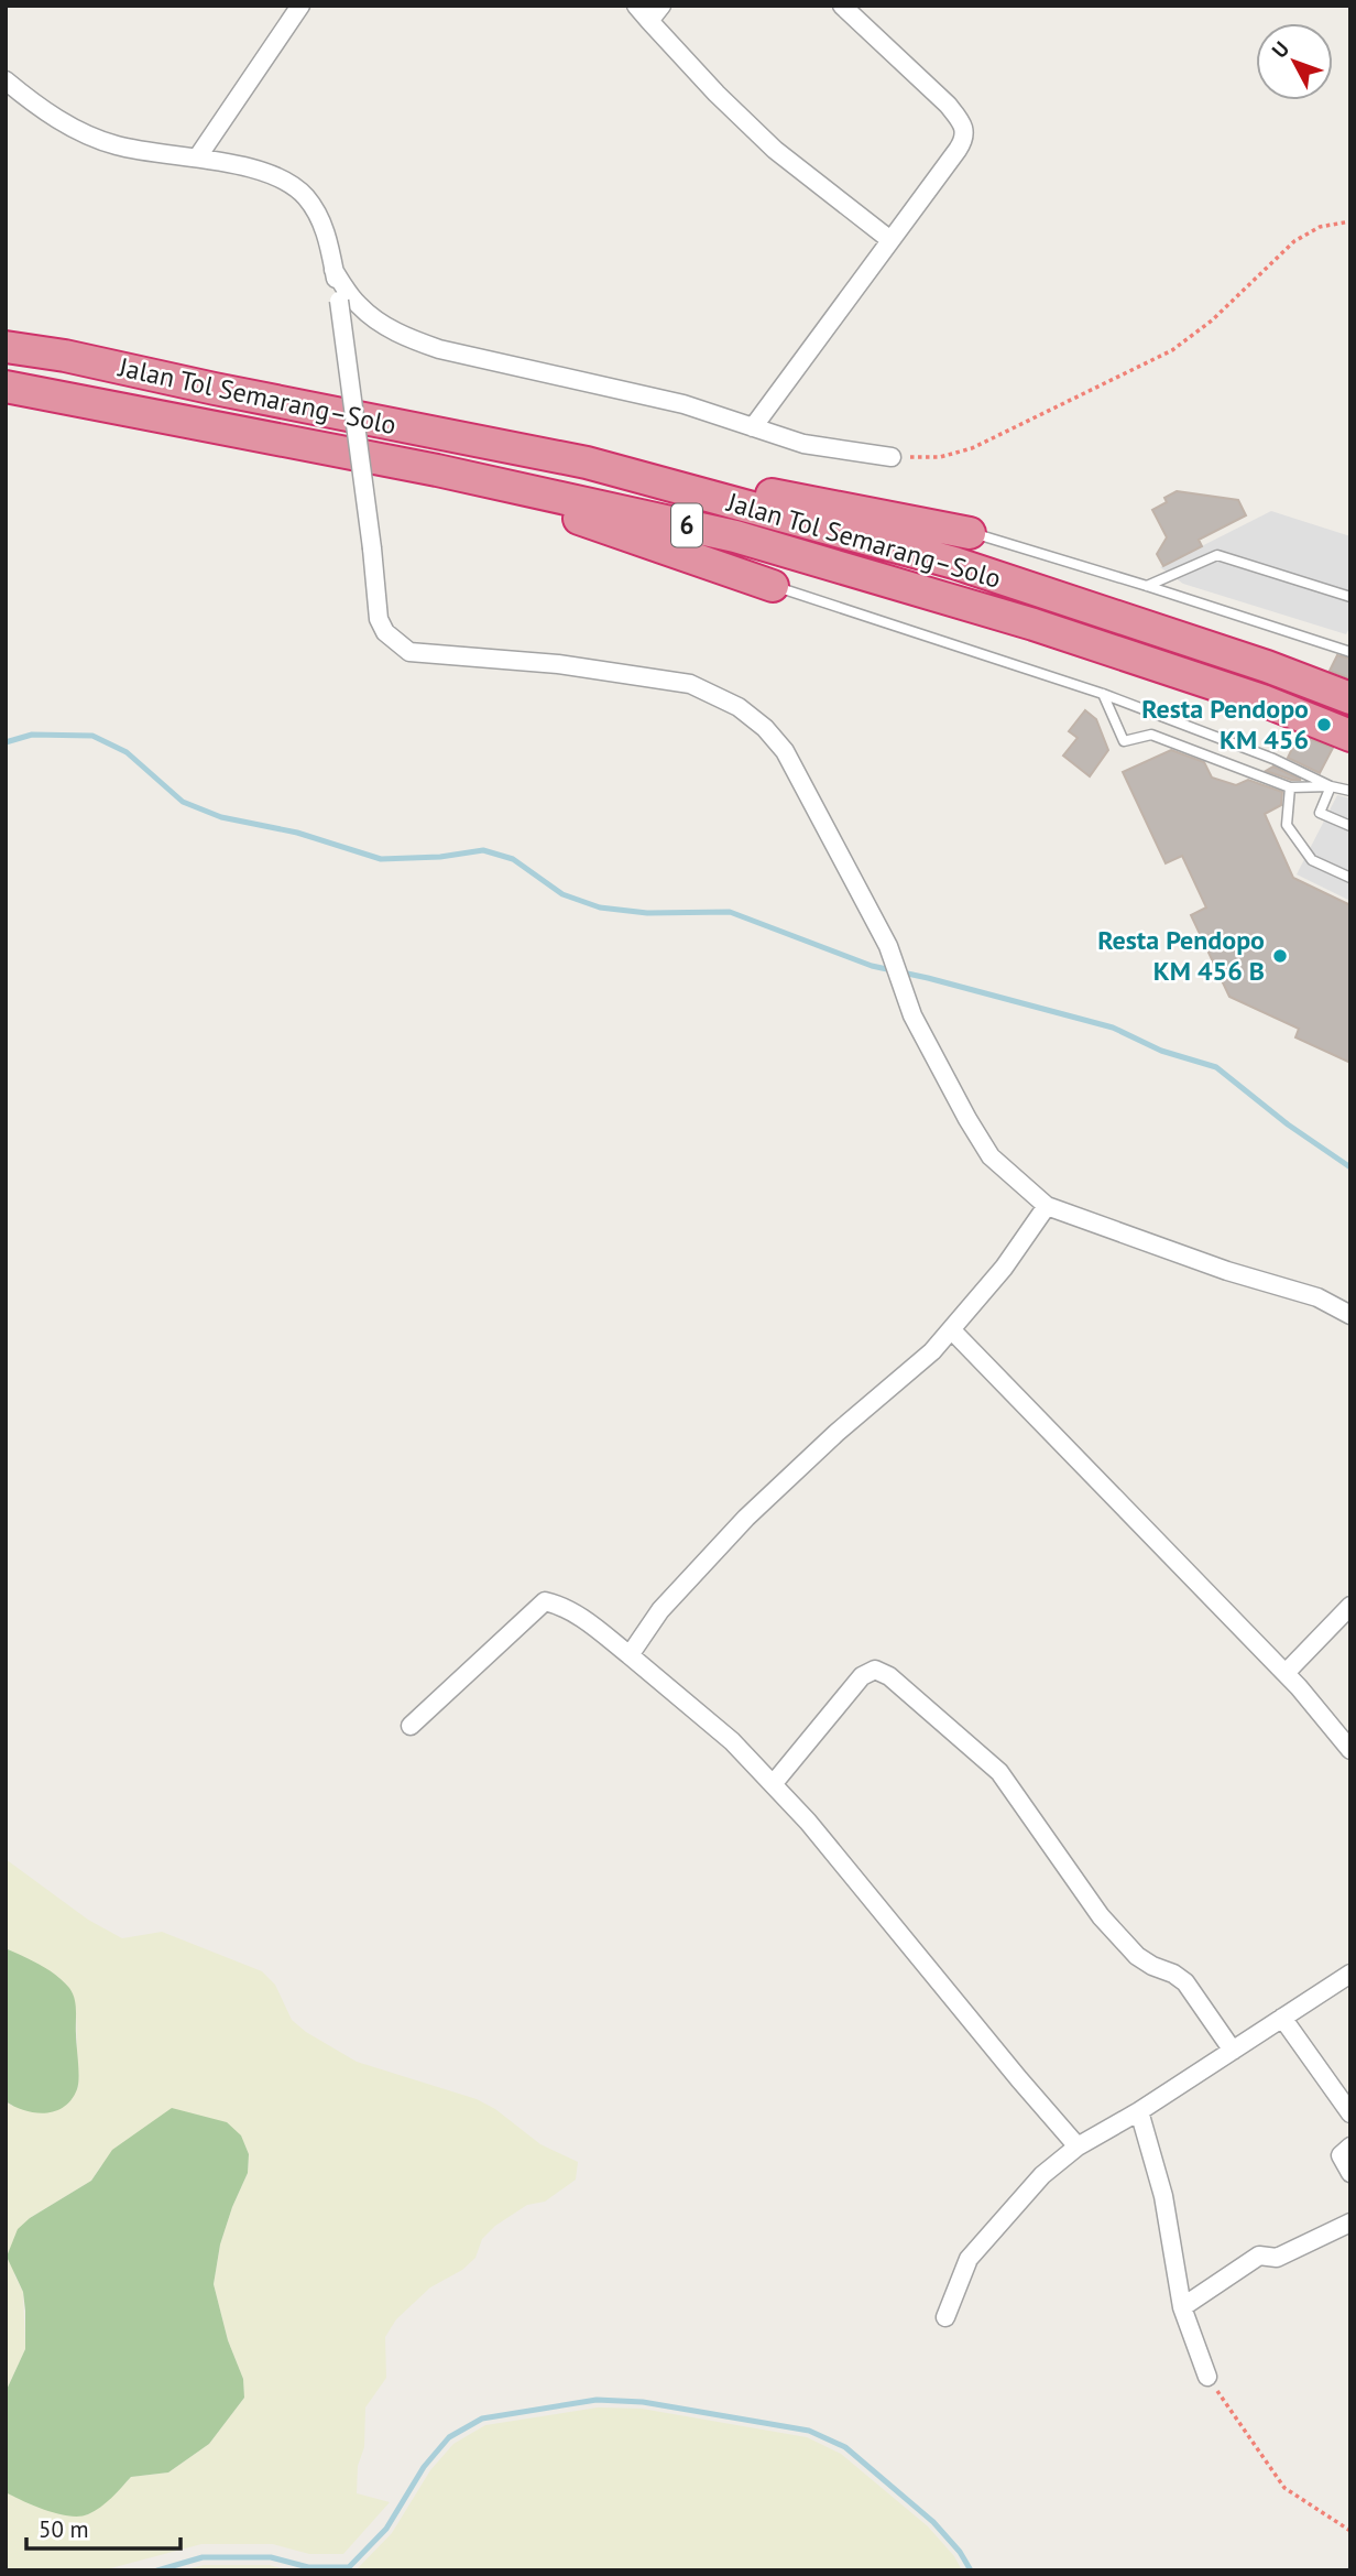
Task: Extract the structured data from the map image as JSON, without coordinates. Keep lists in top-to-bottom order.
{
  "streets": {
    "highway": ["Jalan Tol Semarang–Solo", "6"]
  },
  "places": ["Resta Pendopo KM 456", "Resta Pendopo KM 456 B"],
  "scale_bar": "50 m",
  "north": "top left"
}
